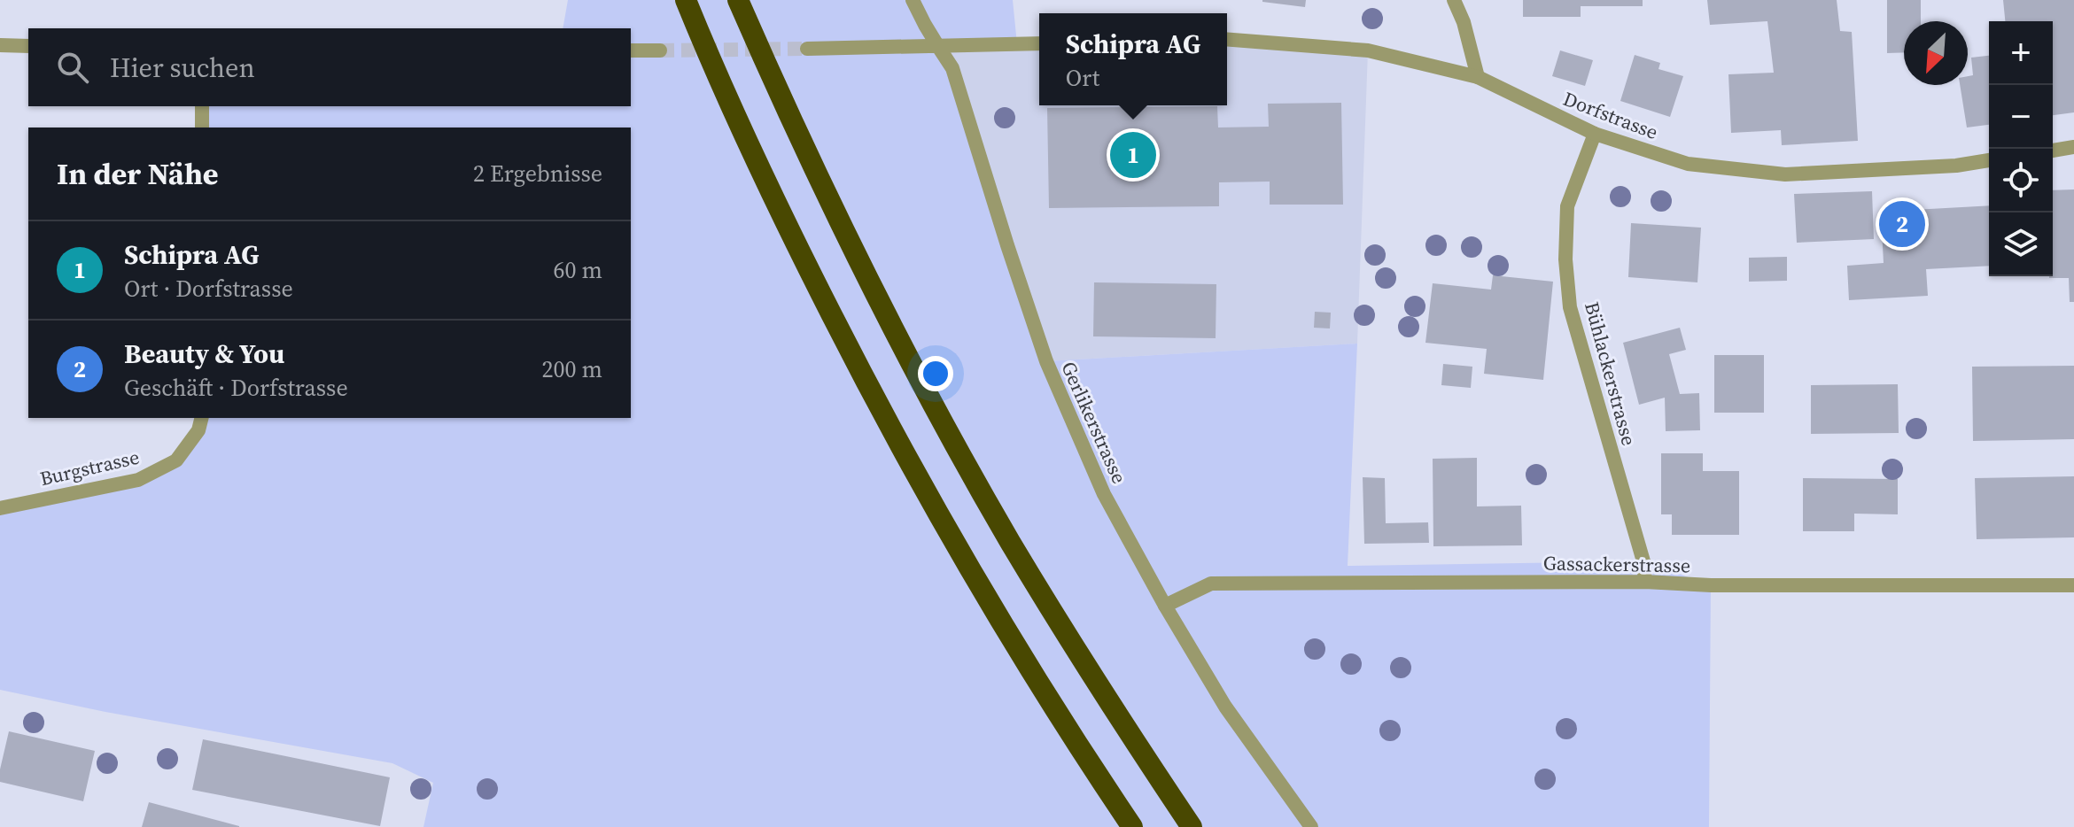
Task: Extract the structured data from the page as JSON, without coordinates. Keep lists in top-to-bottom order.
{
  "streets": {
    "street": [
      "Dorfstrasse",
      "Bühlackerstrasse",
      "Gerlikerstrasse",
      "Burgstrasse",
      "Gassackerstrasse"
    ]
  },
  "crossings": [
    ["Dorfstrasse", "Bühlackerstrasse"],
    ["Bühlackerstrasse", "Gassackerstrasse"],
    ["Gerlikerstrasse", "Gassackerstrasse"]
  ],
  "north": "bottom left",
  "page": {
    "popup": ["Schipra AG", "Ort"],
    "map_buttons": ["+", "−"],
    "search": "Hier suchen",
    "heading": ["In der Nähe", "2 Ergebnisse"],
    "pins": ["1", "2"],
    "list": [
      {
        "mark": "1",
        "name": "Schipra AG",
        "note": "Ort · Dorfstrasse",
        "value": "60 m"
      },
      {
        "mark": "2",
        "name": "Beauty & You",
        "note": "Geschäft · Dorfstrasse",
        "value": "200 m"
      }
    ]
  }
}
